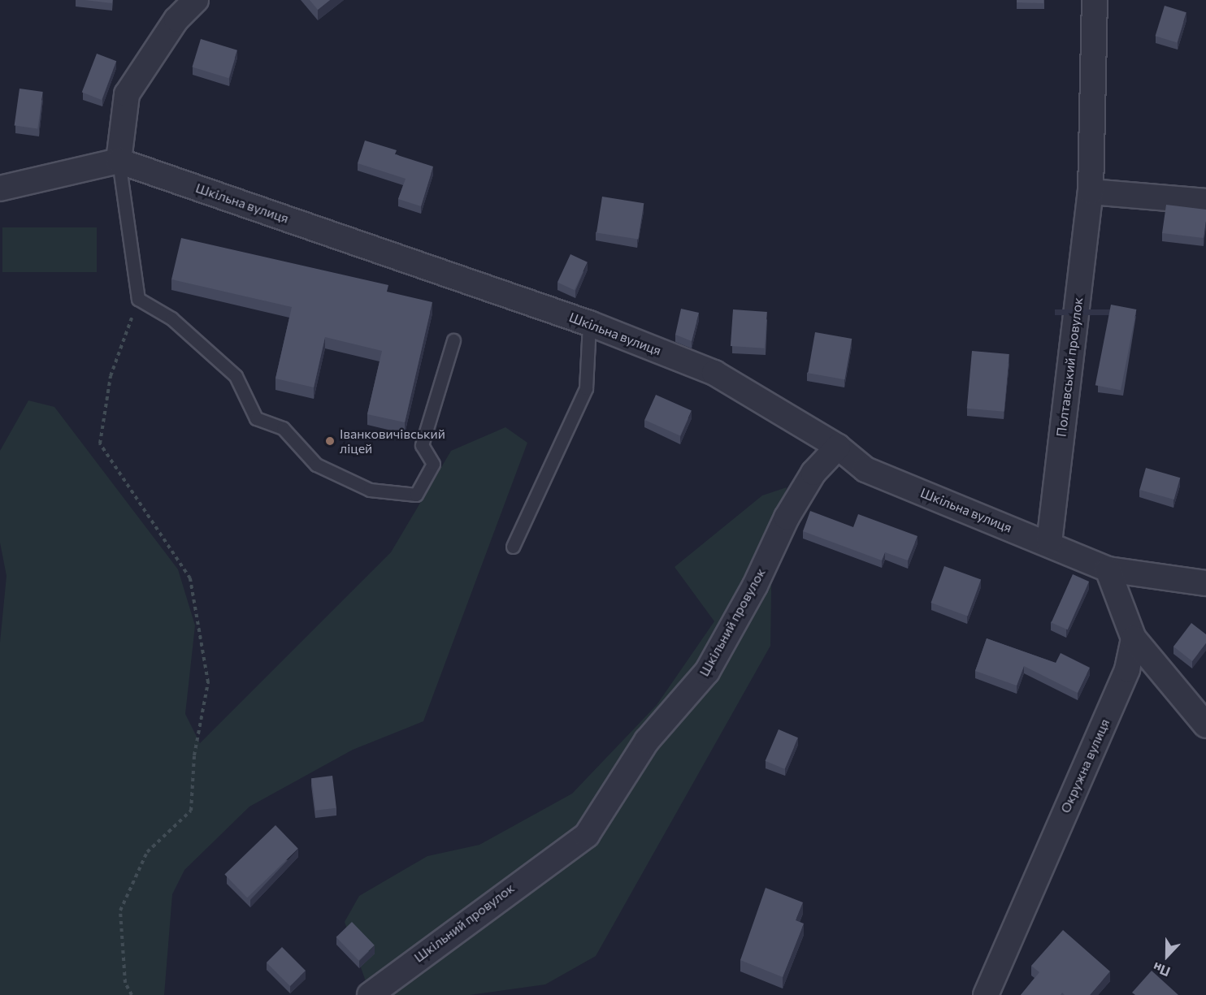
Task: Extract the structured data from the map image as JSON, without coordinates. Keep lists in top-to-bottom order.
{
  "streets": {
    "street": [
      "Шкільна вулиця",
      "Полтавський провулок",
      "Шкільний провулок",
      "Окружна вулиця"
    ]
  },
  "crossings": [
    ["Шкільна вулиця", "Полтавський провулок"],
    ["Шкільна вулиця", "Шкільний провулок"]
  ],
  "places": ["Іванковичівський ліцей"],
  "north": "bottom"
}
